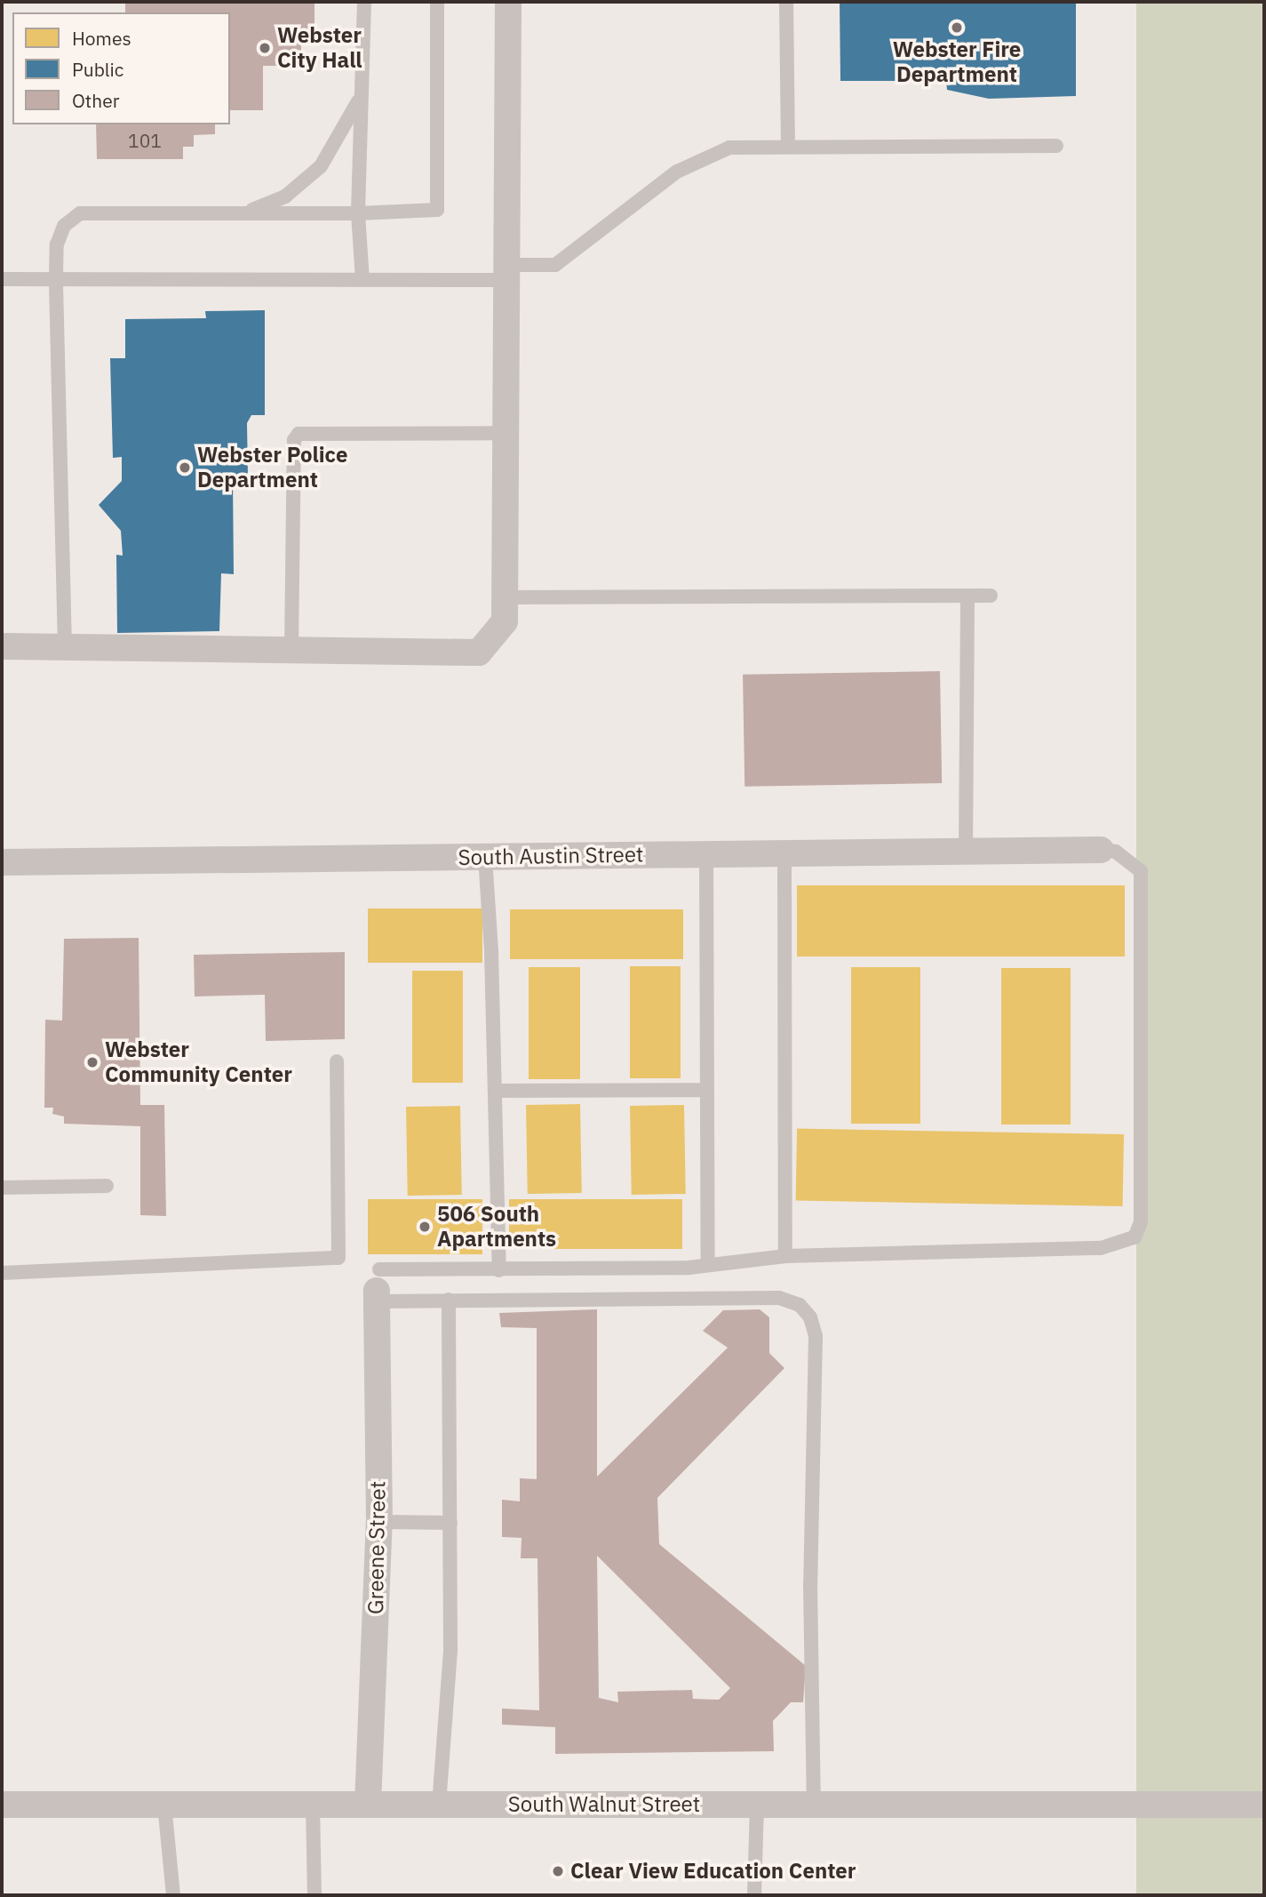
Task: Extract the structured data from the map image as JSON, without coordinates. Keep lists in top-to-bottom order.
{
  "streets": {
    "street": ["South Austin Street", "Greene Street", "South Walnut Street"]
  },
  "crossings": [
    ["Greene Street", "South Walnut Street"]
  ],
  "places": [
    "Webster Fire Department",
    "Webster City Hall",
    "Webster Police Department",
    "Webster Community Center",
    "506 South Apartments",
    "Clear View Education Center"
  ],
  "house_numbers": ["101"],
  "legend": ["Homes", "Public", "Other"]
}
